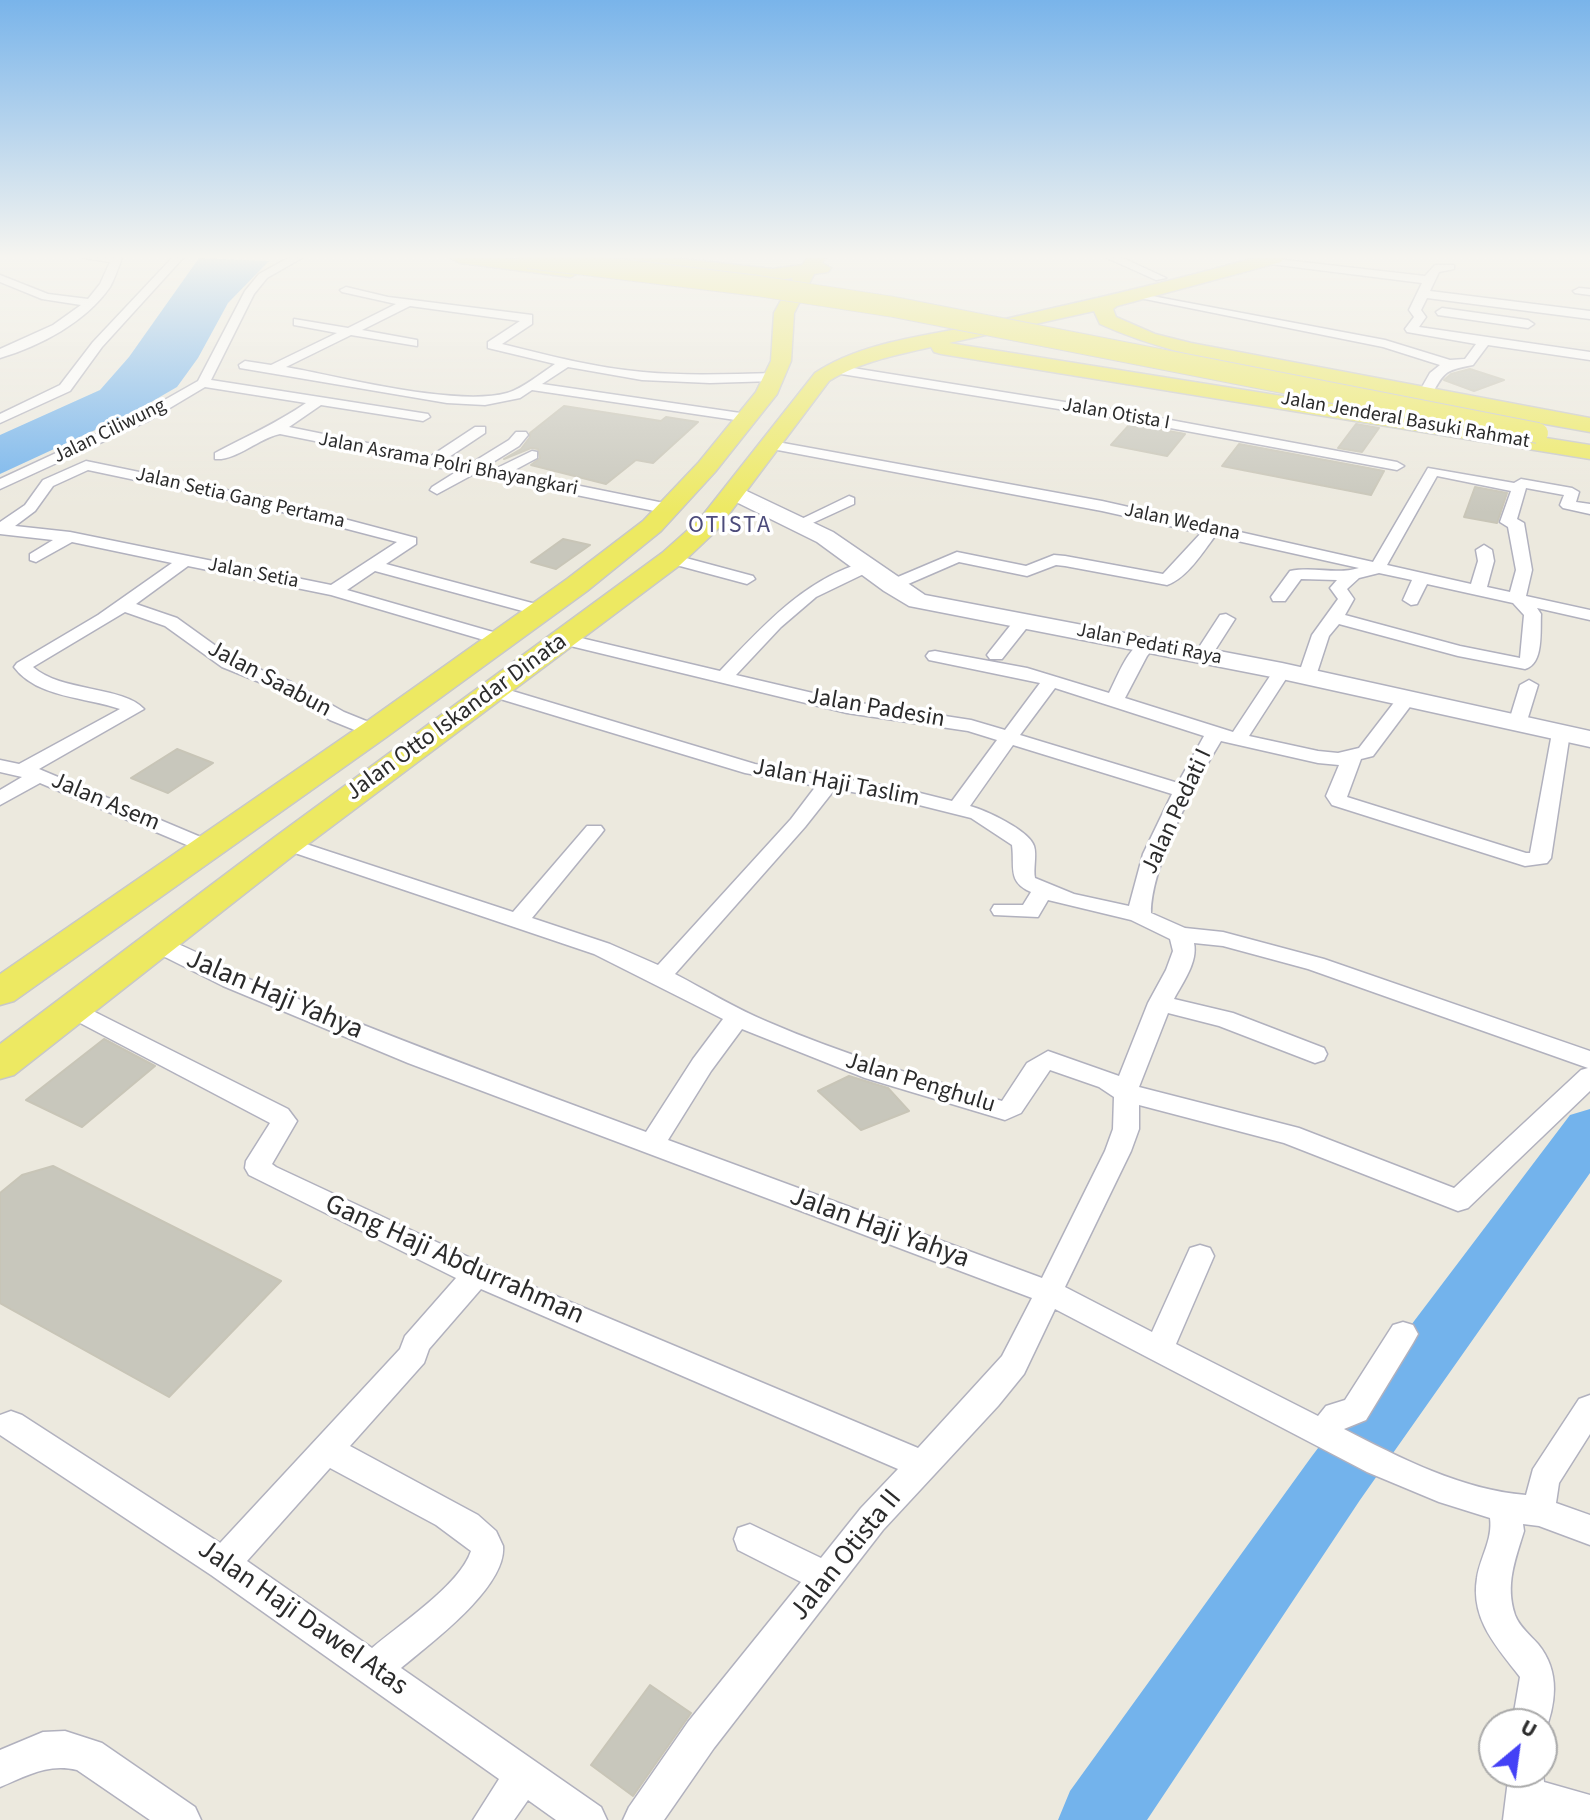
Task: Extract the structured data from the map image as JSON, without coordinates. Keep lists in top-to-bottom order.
{
  "streets": {
    "main road": ["Jalan Jenderal Basuki Rahmat", "Jalan Otto Iskandar Dinata"],
    "street": [
      "Jalan Otista I",
      "Jalan Ciliwung",
      "Jalan Asrama Polri Bhayangkari",
      "Jalan Setia Gang Pertama",
      "Jalan Wedana",
      "Jalan Setia",
      "Jalan Pedati Raya",
      "Jalan Saabun",
      "Jalan Padesin",
      "Jalan Haji Taslim",
      "Jalan Asem",
      "Jalan Pedati I",
      "Jalan Haji Yahya",
      "Jalan Penghulu",
      "Gang Haji Abdurrahman",
      "Jalan Otista II",
      "Jalan Haji Dawel Atas"
    ]
  },
  "crossings": [
    ["Jalan Otista I", "Jalan Otto Iskandar Dinata"],
    ["Jalan Jenderal Basuki Rahmat", "Jalan Otto Iskandar Dinata"],
    ["Jalan Asrama Polri Bhayangkari", "Jalan Otto Iskandar Dinata"],
    ["Jalan Setia Gang Pertama", "Jalan Setia"],
    ["Jalan Wedana", "Jalan Otto Iskandar Dinata"],
    ["Jalan Setia", "Jalan Otto Iskandar Dinata"],
    ["Jalan Pedati Raya", "Jalan Otto Iskandar Dinata"],
    ["Jalan Saabun", "Jalan Otto Iskandar Dinata"],
    ["Jalan Padesin", "Jalan Otto Iskandar Dinata"],
    ["Jalan Padesin", "Jalan Pedati I"],
    ["Jalan Otto Iskandar Dinata", "Jalan Haji Taslim"],
    ["Jalan Otto Iskandar Dinata", "Jalan Asem"],
    ["Jalan Otto Iskandar Dinata", "Jalan Haji Yahya"],
    ["Jalan Otto Iskandar Dinata", "Jalan Penghulu"],
    ["Jalan Otto Iskandar Dinata", "Gang Haji Abdurrahman"],
    ["Jalan Haji Yahya", "Jalan Otista II"],
    ["Gang Haji Abdurrahman", "Jalan Otista II"]
  ],
  "districts": ["OTISTA"],
  "north": "top right"
}
